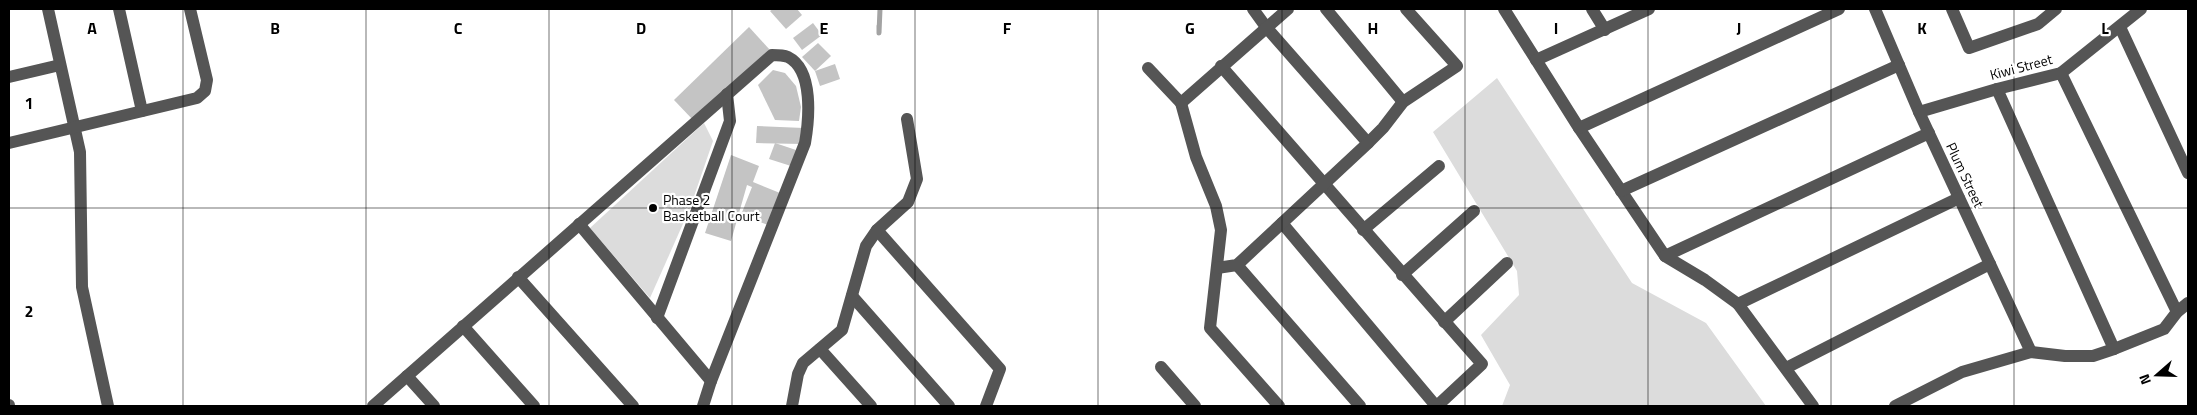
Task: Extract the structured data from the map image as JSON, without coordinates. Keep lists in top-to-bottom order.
{
  "streets": {
    "street": ["Kiwi Street", "Plum Street"]
  },
  "crossings": [
    ["Kiwi Street", "Plum Street"]
  ],
  "places": ["Phase 2 Basketball Court"],
  "north": "left",
  "grid": {
    "columns": [
      "A",
      "B",
      "C",
      "D",
      "E",
      "F",
      "G",
      "H",
      "I",
      "J",
      "K",
      "L"
    ],
    "rows": ["1", "2"]
  }
}
